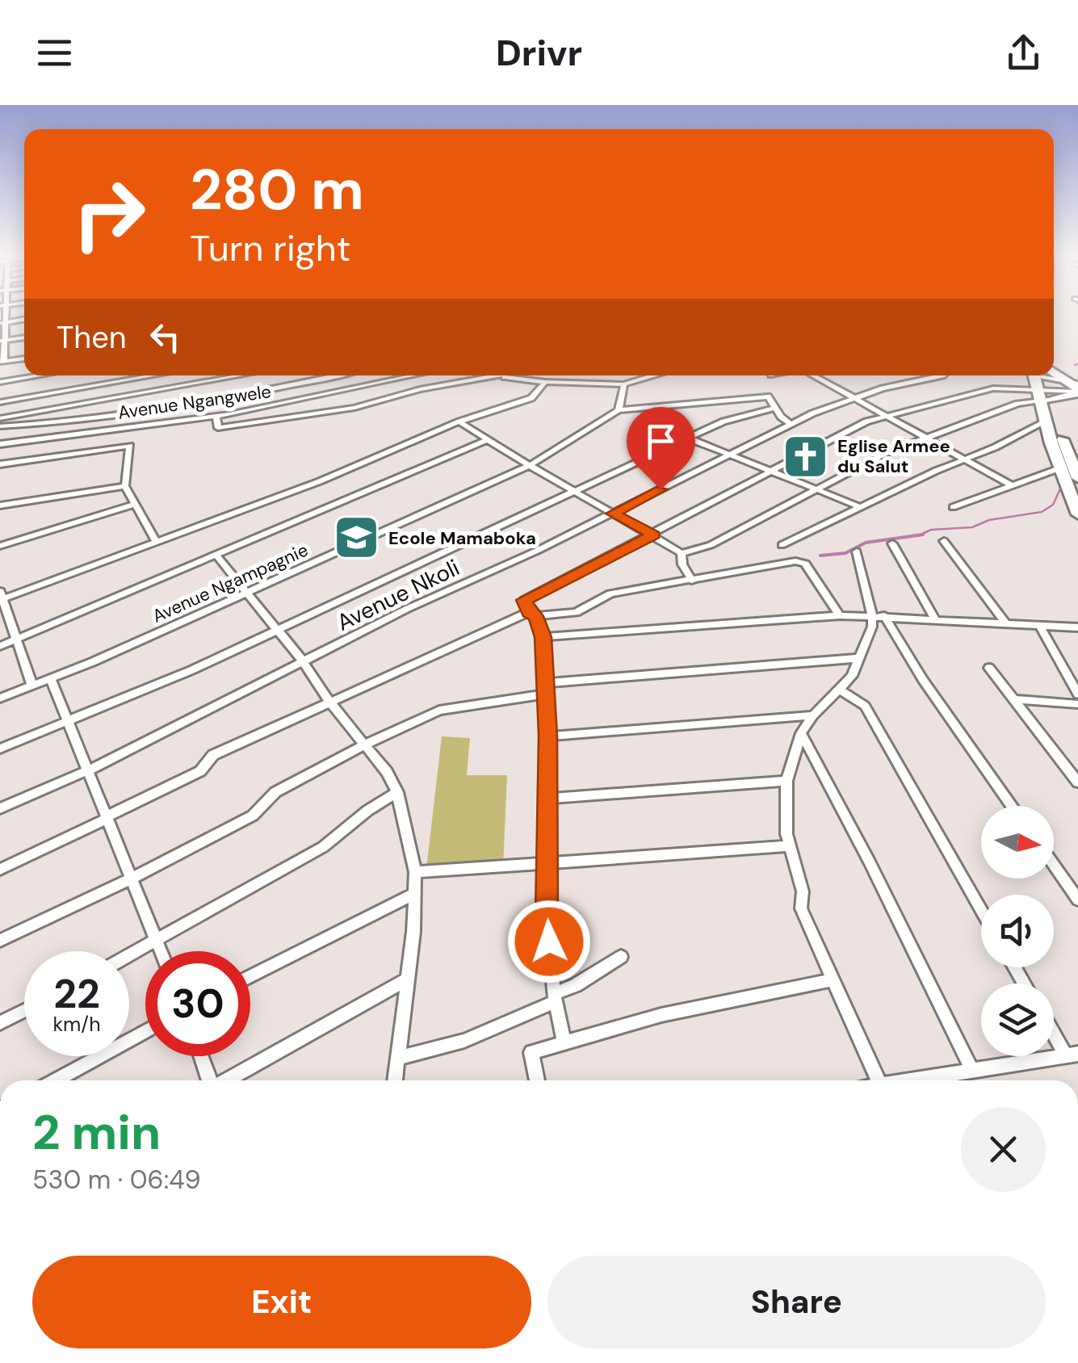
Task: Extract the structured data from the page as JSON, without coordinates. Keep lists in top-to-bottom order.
{
  "streets": {
    "street": ["Avenue Ngangwele", "Avenue Ngampagnie", "Avenue Nkoli"]
  },
  "places": {
    "church": ["Eglise Armee du Salut"],
    "school or university": ["Ecole Mamaboka"]
  },
  "north": "right",
  "page": {
    "header": "Drivr",
    "turn": ["280 m", "Turn right"],
    "then": "Then",
    "speed": "22 km/h",
    "limit": "30",
    "heading": ["2 min", "530 m · 06:49"],
    "buttons": ["Exit", "Share"]
  }
}
